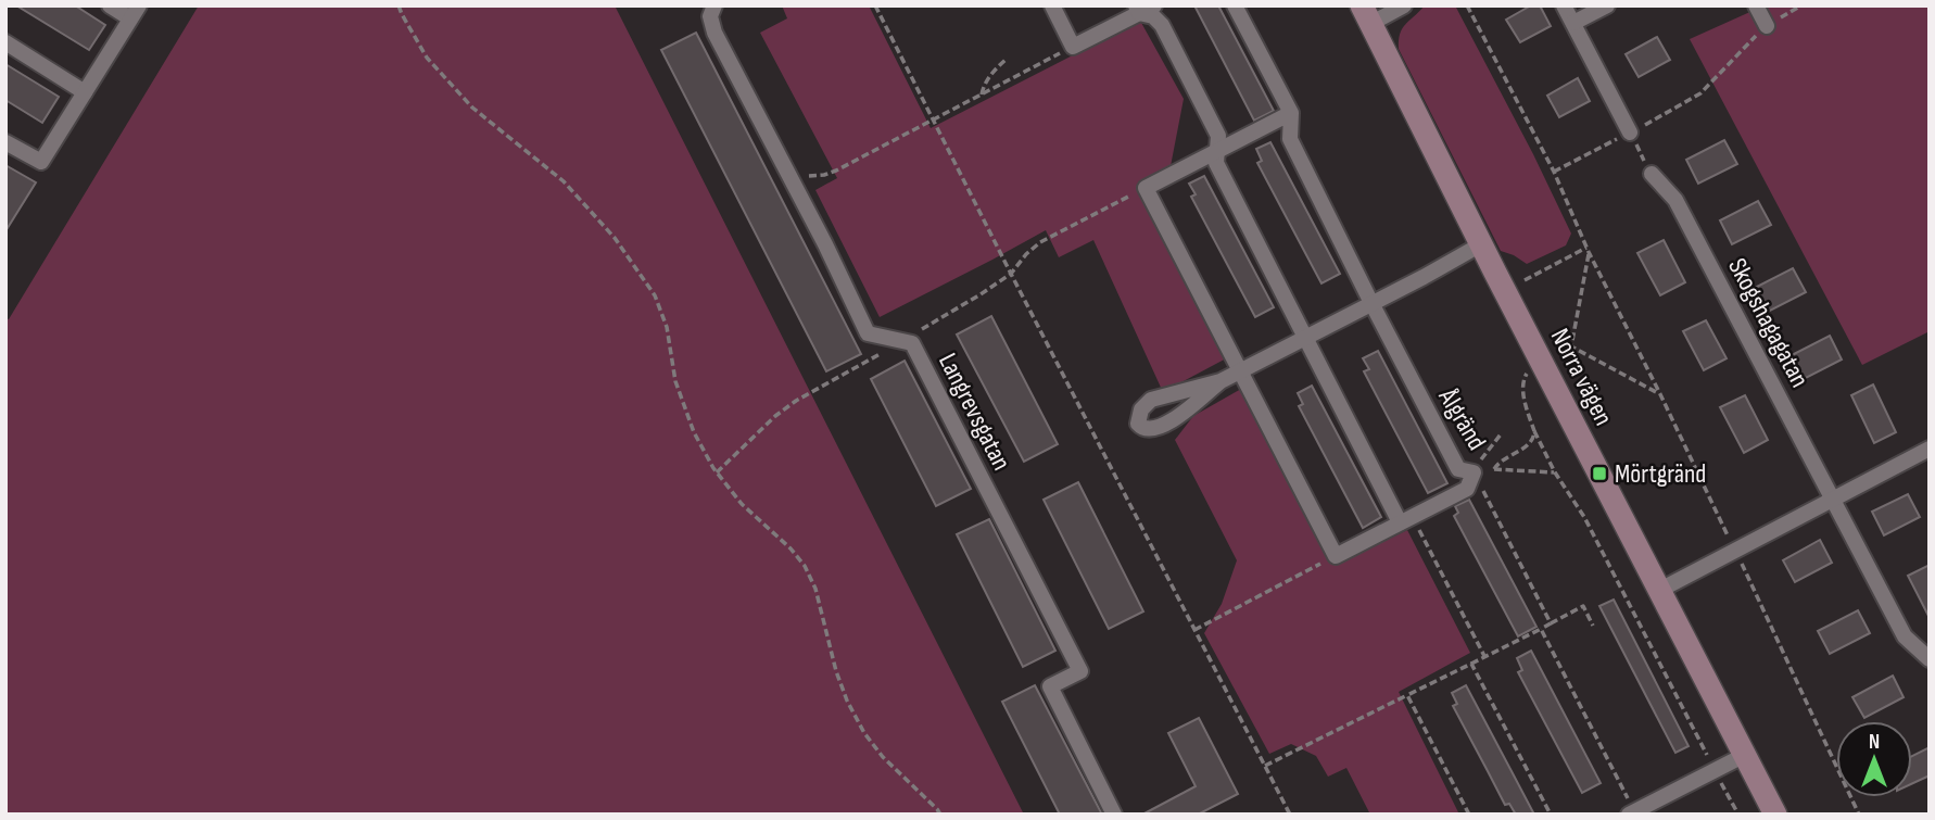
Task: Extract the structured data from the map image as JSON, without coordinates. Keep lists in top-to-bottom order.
{
  "streets": {
    "street": [
      "Skogshagagatan",
      "Norra vägen",
      "Langrevsgatan",
      "Ålgränd"
    ]
  },
  "places": {
    "transit": ["Mörtgränd"]
  },
  "north": "top"
}
